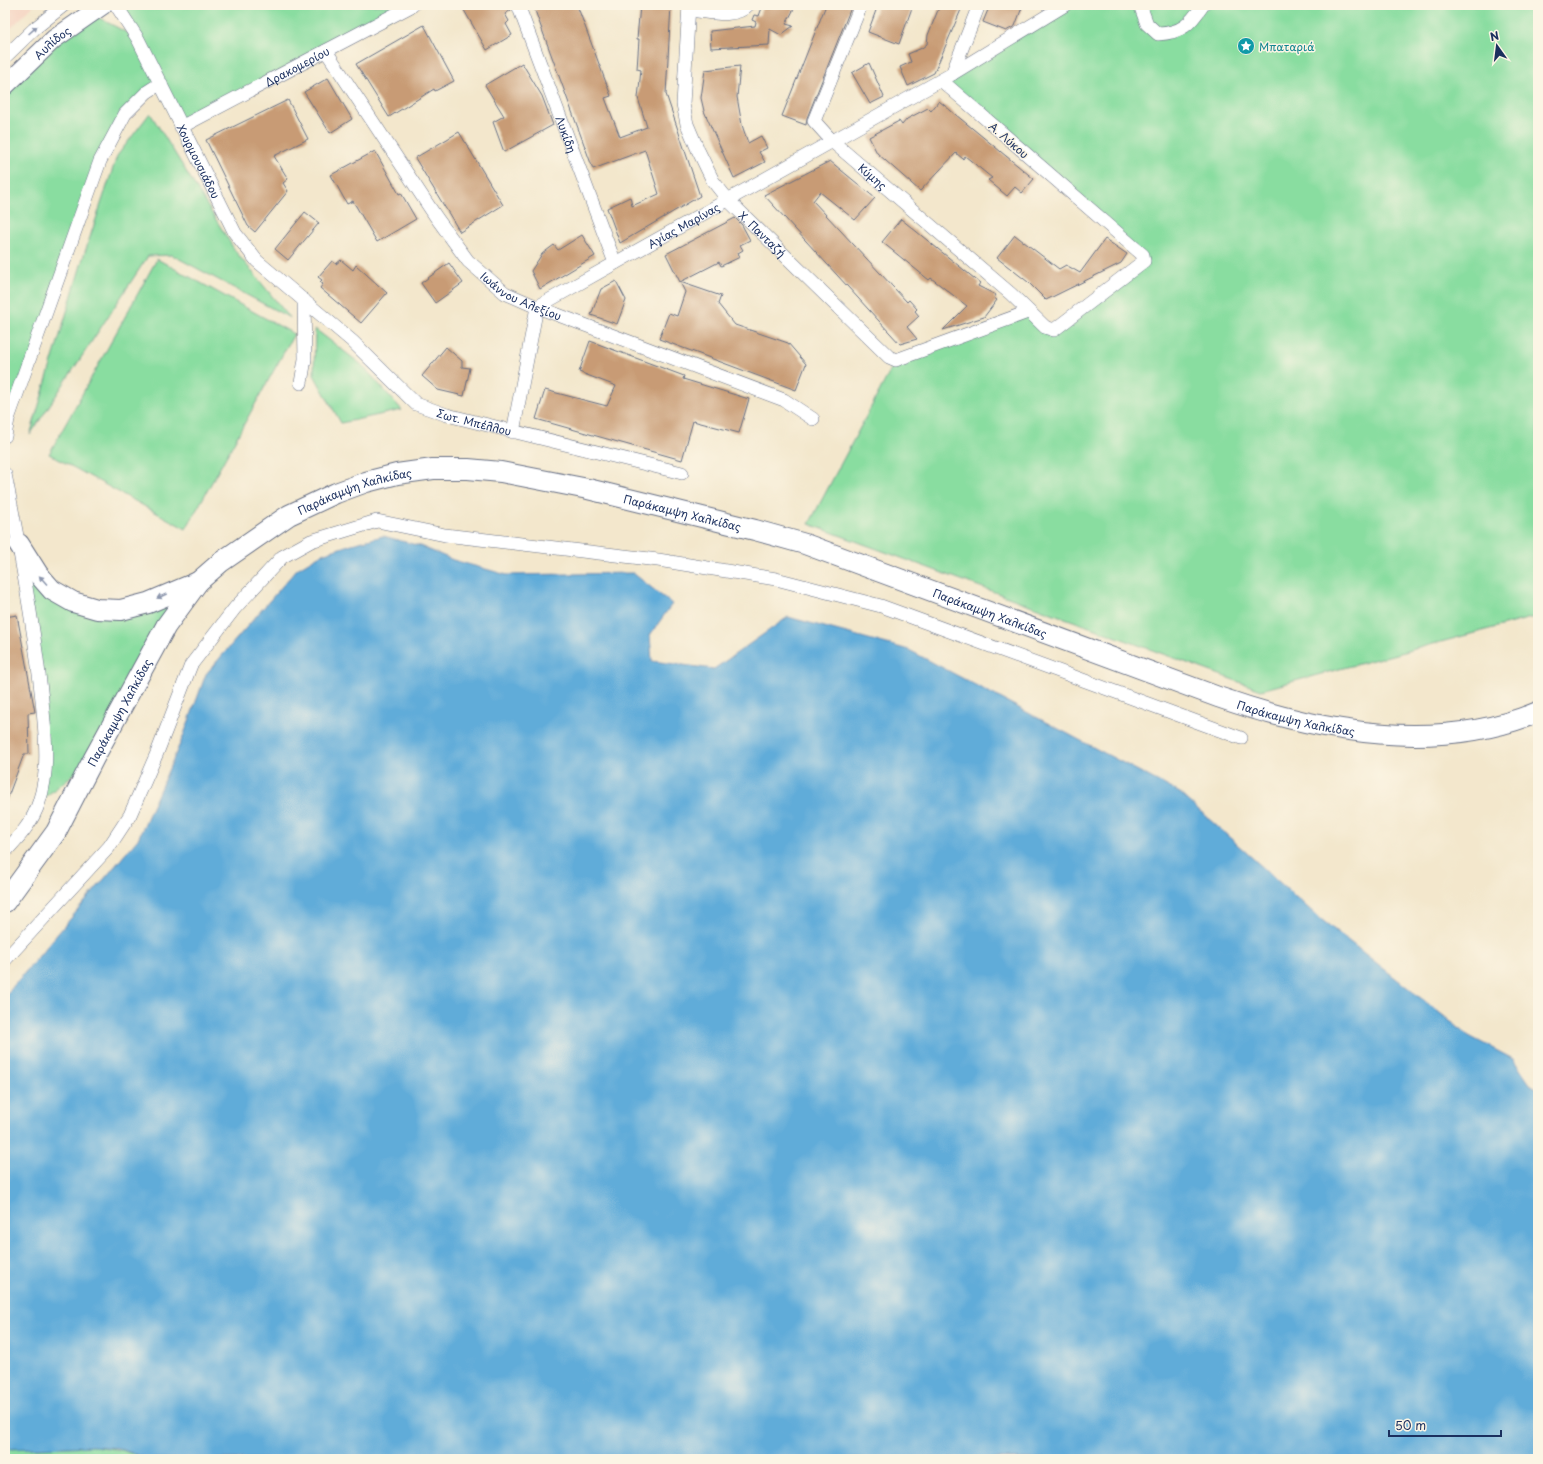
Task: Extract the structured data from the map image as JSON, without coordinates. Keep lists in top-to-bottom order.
{
  "streets": {
    "main road": ["Παράκαμψη Χαλκίδας"],
    "street": [
      "Αυλίδος",
      "Δρακομερίου",
      "Λυκίδη",
      "Α. Λύκου",
      "Χουρμουσιάδου",
      "Κύμης",
      "Αγίας Μαρίνας",
      "Χ. Πανταζή",
      "Ιωάννου Αλεξίου",
      "Σωτ. Μπέλλου"
    ]
  },
  "crossings": [
    ["Δρακομερίου", "Χουρμουσιάδου"],
    ["Δρακομερίου", "Ιωάννου Αλεξίου"],
    ["Λυκίδη", "Αγίας Μαρίνας"],
    ["Α. Λύκου", "Κύμης"],
    ["Α. Λύκου", "Αγίας Μαρίνας"],
    ["Χουρμουσιάδου", "Σωτ. Μπέλλου"],
    ["Κύμης", "Αγίας Μαρίνας"],
    ["Κύμης", "Χ. Πανταζή"],
    ["Αγίας Μαρίνας", "Χ. Πανταζή"],
    ["Αγίας Μαρίνας", "Ιωάννου Αλεξίου"]
  ],
  "places": {
    "place": ["Μπαταριά"]
  },
  "scale_bar": "50 m",
  "north": "top"
}
